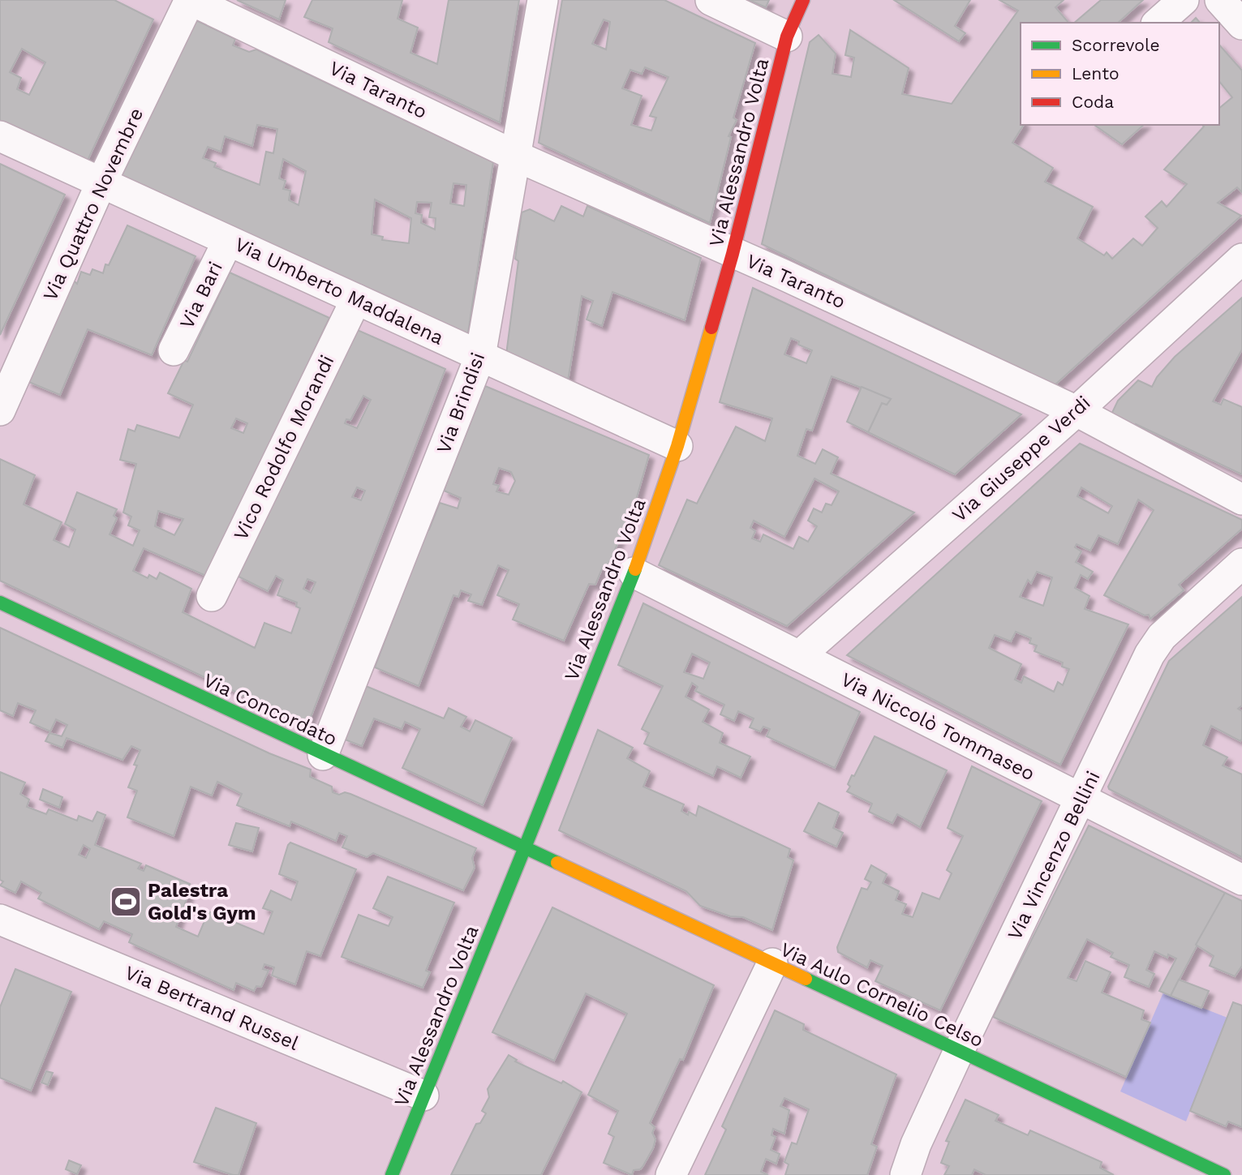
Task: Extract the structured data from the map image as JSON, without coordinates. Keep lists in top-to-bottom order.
{
  "streets": {
    "street": [
      "Via Taranto",
      "Via Alessandro Volta",
      "Via Quattro Novembre",
      "Via Umberto Maddalena",
      "Via Bari",
      "Via Brindisi",
      "Vico Rodolfo Morandi",
      "Via Giuseppe Verdi",
      "Via Concordato",
      "Via Niccolò Tommaseo",
      "Via Vincenzo Bellini",
      "Via Aulo Cornelio Celso",
      "Via Bertrand Russel"
    ]
  },
  "crossings": [
    ["Via Taranto", "Via Alessandro Volta"],
    ["Via Taranto", "Via Quattro Novembre"],
    ["Via Taranto", "Via Brindisi"],
    ["Via Taranto", "Via Giuseppe Verdi"],
    ["Via Alessandro Volta", "Via Umberto Maddalena"],
    ["Via Alessandro Volta", "Via Concordato"],
    ["Via Alessandro Volta", "Via Niccolò Tommaseo"],
    ["Via Alessandro Volta", "Via Aulo Cornelio Celso"],
    ["Via Alessandro Volta", "Via Bertrand Russel"],
    ["Via Quattro Novembre", "Via Umberto Maddalena"],
    ["Via Umberto Maddalena", "Via Bari"],
    ["Via Umberto Maddalena", "Via Brindisi"],
    ["Via Umberto Maddalena", "Vico Rodolfo Morandi"],
    ["Via Brindisi", "Via Concordato"],
    ["Via Giuseppe Verdi", "Via Niccolò Tommaseo"],
    ["Via Concordato", "Via Aulo Cornelio Celso"],
    ["Via Niccolò Tommaseo", "Via Vincenzo Bellini"],
    ["Via Vincenzo Bellini", "Via Aulo Cornelio Celso"]
  ],
  "places": {
    "sports": ["Palestra Gold's Gym"]
  },
  "legend": ["Scorrevole", "Lento", "Coda"]
}
